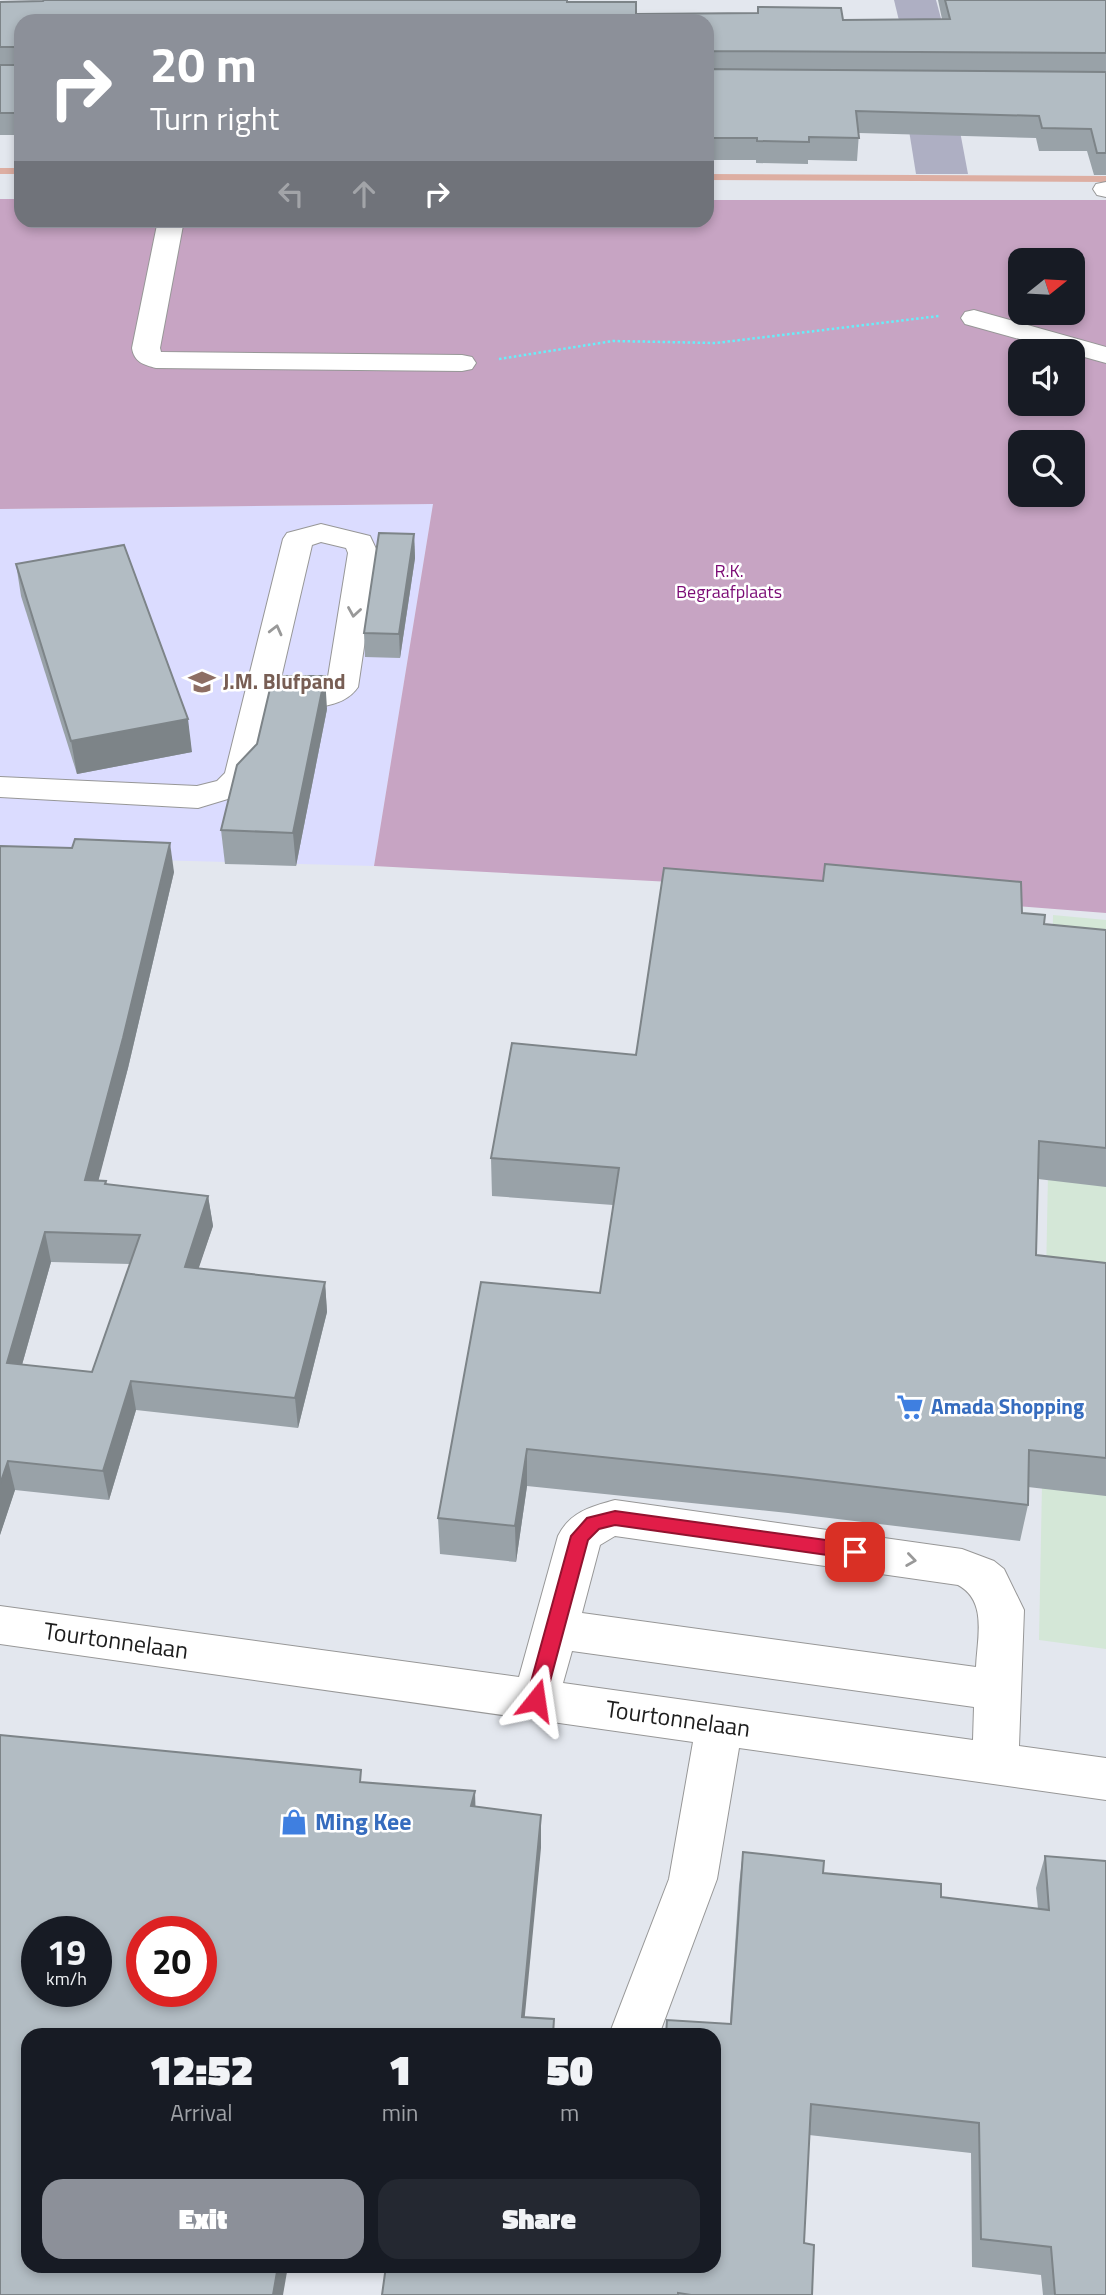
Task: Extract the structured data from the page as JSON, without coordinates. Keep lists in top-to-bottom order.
{
  "streets": {
    "street": ["Tourtonnelaan"]
  },
  "parks": ["R.K. Begraafplaats"],
  "places": {
    "school or university": ["J.M. Blufpand"],
    "supermarket": ["Amada Shopping"],
    "shop": ["Ming Kee"]
  },
  "north": "right",
  "page": {
    "turn": ["20 m", "Turn right"],
    "speed": "19 km/h",
    "limit": "20",
    "eta": [
      "12:52",
      "Arrival",
      "1",
      "min",
      "50",
      "m"
    ],
    "buttons": ["Exit", "Share"]
  }
}
